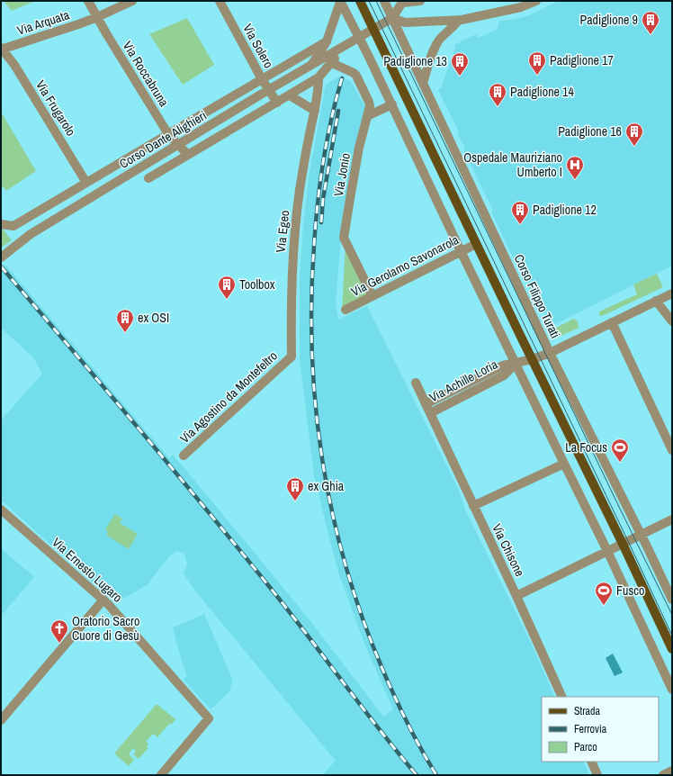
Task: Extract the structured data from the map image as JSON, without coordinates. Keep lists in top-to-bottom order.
{
  "streets": {
    "street": [
      "Via Arquata",
      "Via Solero",
      "Via Roccabruna",
      "Via Frugarolo",
      "Corso Dante Alighieri",
      "Via Jonio",
      "Via Egeo",
      "Via Gerolamo Savonarola",
      "Corso Filippo Turati",
      "Via Achille Loria",
      "Via Agostino da Montefeltro",
      "Via Chisone",
      "Via Ernesto Lugaro"
    ]
  },
  "crossings": [
    ["Via Arquata", "Via Roccabruna"],
    ["Via Arquata", "Via Frugarolo"],
    ["Via Solero", "Corso Dante Alighieri"],
    ["Via Roccabruna", "Corso Dante Alighieri"],
    ["Via Frugarolo", "Corso Dante Alighieri"],
    ["Corso Dante Alighieri", "Via Jonio"],
    ["Corso Dante Alighieri", "Via Egeo"],
    ["Corso Dante Alighieri", "Corso Filippo Turati"],
    ["Via Jonio", "Via Gerolamo Savonarola"],
    ["Via Egeo", "Via Agostino da Montefeltro"],
    ["Corso Filippo Turati", "Via Achille Loria"],
    ["Via Achille Loria", "Via Chisone"]
  ],
  "places": {
    "building": [
      "Padiglione 9",
      "Padiglione 17",
      "Padiglione 13",
      "Padiglione 14",
      "Padiglione 16",
      "Padiglione 12",
      "Toolbox",
      "ex OSI",
      "ex Ghia"
    ],
    "hospital": ["Ospedale Mauriziano Umberto I"],
    "sports": ["La Focus", "Fusco"],
    "church": ["Oratorio Sacro Cuore di Gesù"]
  },
  "legend": ["Strada", "Ferrovia", "Parco"]
}
